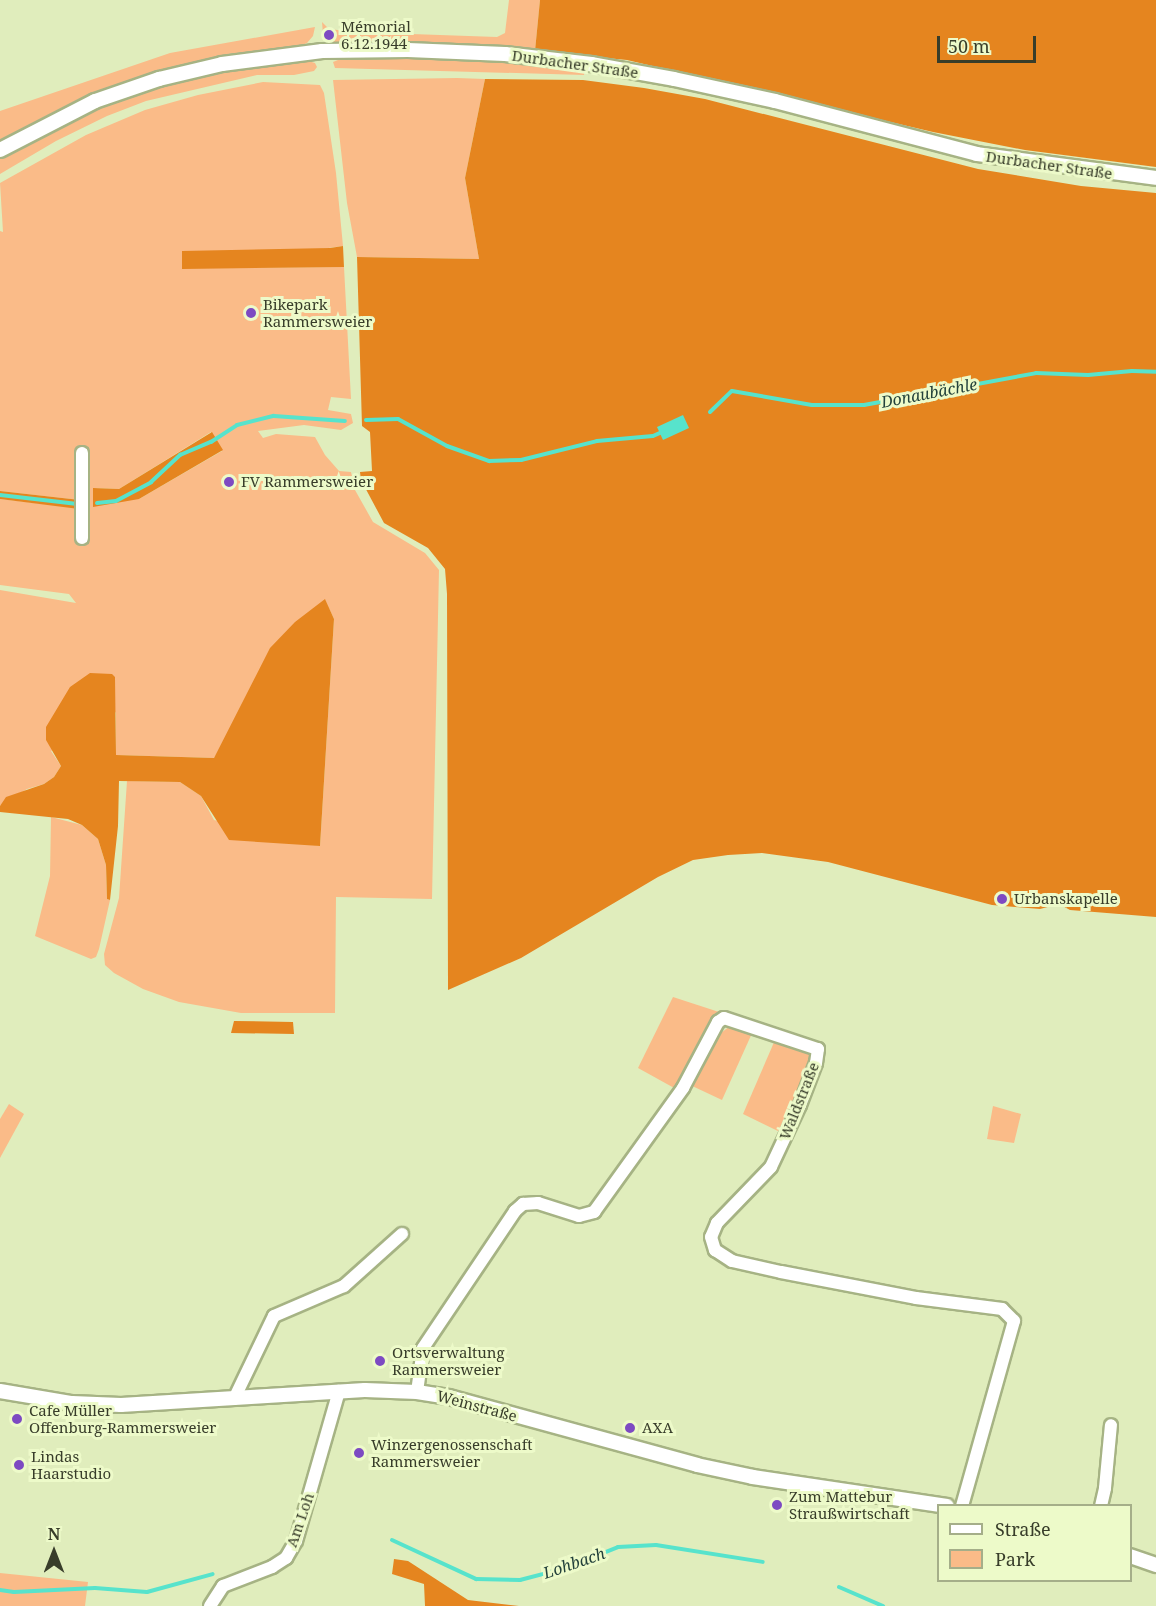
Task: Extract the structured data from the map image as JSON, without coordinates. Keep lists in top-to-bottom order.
{
  "streets": {
    "street": [
      "Durbacher Straße",
      "Waldstraße",
      "Weinstraße",
      "Am Loh"
    ]
  },
  "crossings": [
    ["Waldstraße", "Weinstraße"],
    ["Weinstraße", "Am Loh"]
  ],
  "water": ["Donaubächle", "Lohbach"],
  "places": [
    "Mémorial 6.12.1944",
    "Bikepark Rammersweier",
    "FV Rammersweier",
    "Urbanskapelle",
    "Ortsverwaltung Rammersweier",
    "Cafe Müller Offenburg-Rammersweier",
    "AXA",
    "Winzergenossenschaft Rammersweier",
    "Lindas Haarstudio",
    "Zum Mattebur Straußwirtschaft"
  ],
  "legend": ["Straße", "Park"],
  "scale_bar": "50 m",
  "north": "top"
}
